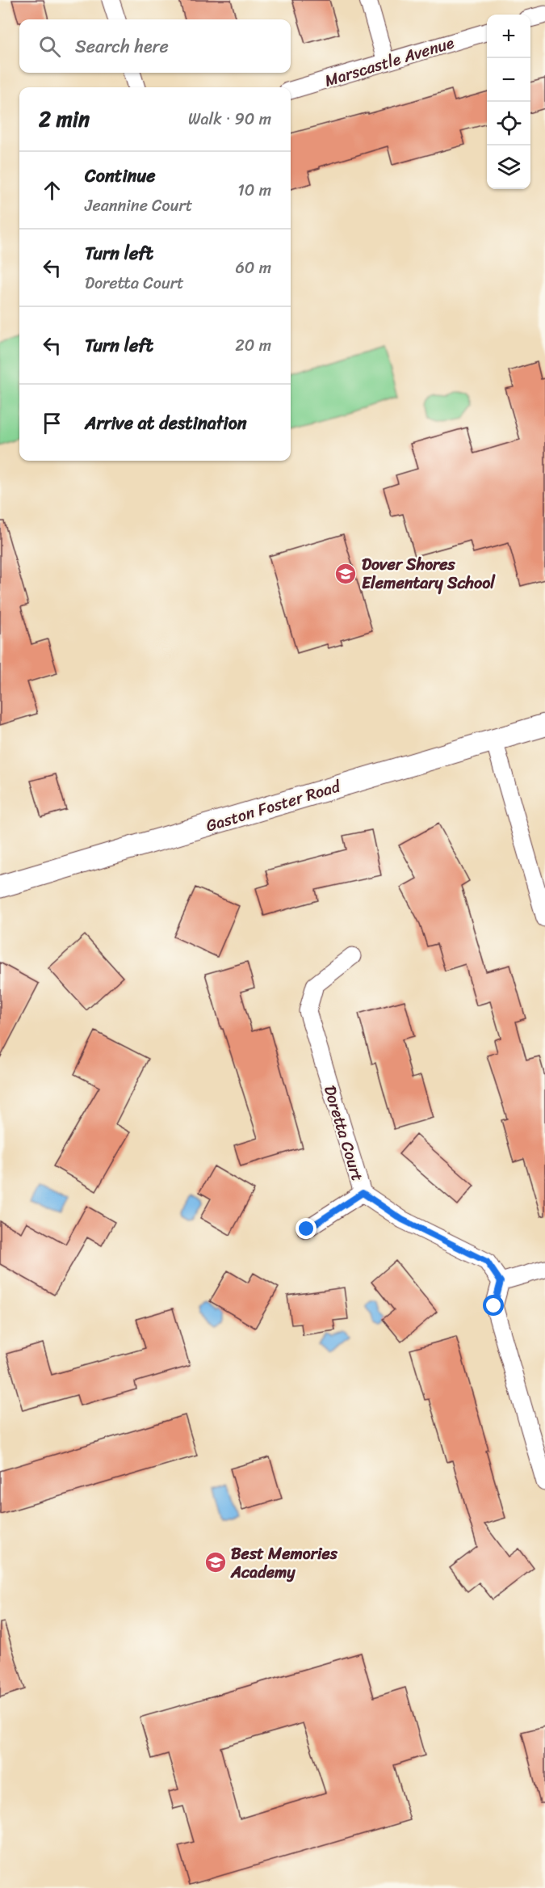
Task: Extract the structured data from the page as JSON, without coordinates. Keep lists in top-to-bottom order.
{
  "streets": {
    "street": ["Marscastle Avenue", "Gaston Foster Road", "Doretta Court"]
  },
  "places": {
    "school or university": ["Dover Shores Elementary School", "Best Memories Academy"]
  },
  "page": {
    "map_buttons": ["+", "−"],
    "search": "Search here",
    "heading": ["2 min", "Walk · 90 m"],
    "list": [
      ["Continue", "Jeannine Court", "10 m"],
      ["Turn left", "Doretta Court", "60 m"],
      ["Turn left", "20 m"],
      "Arrive at destination"
    ]
  }
}
